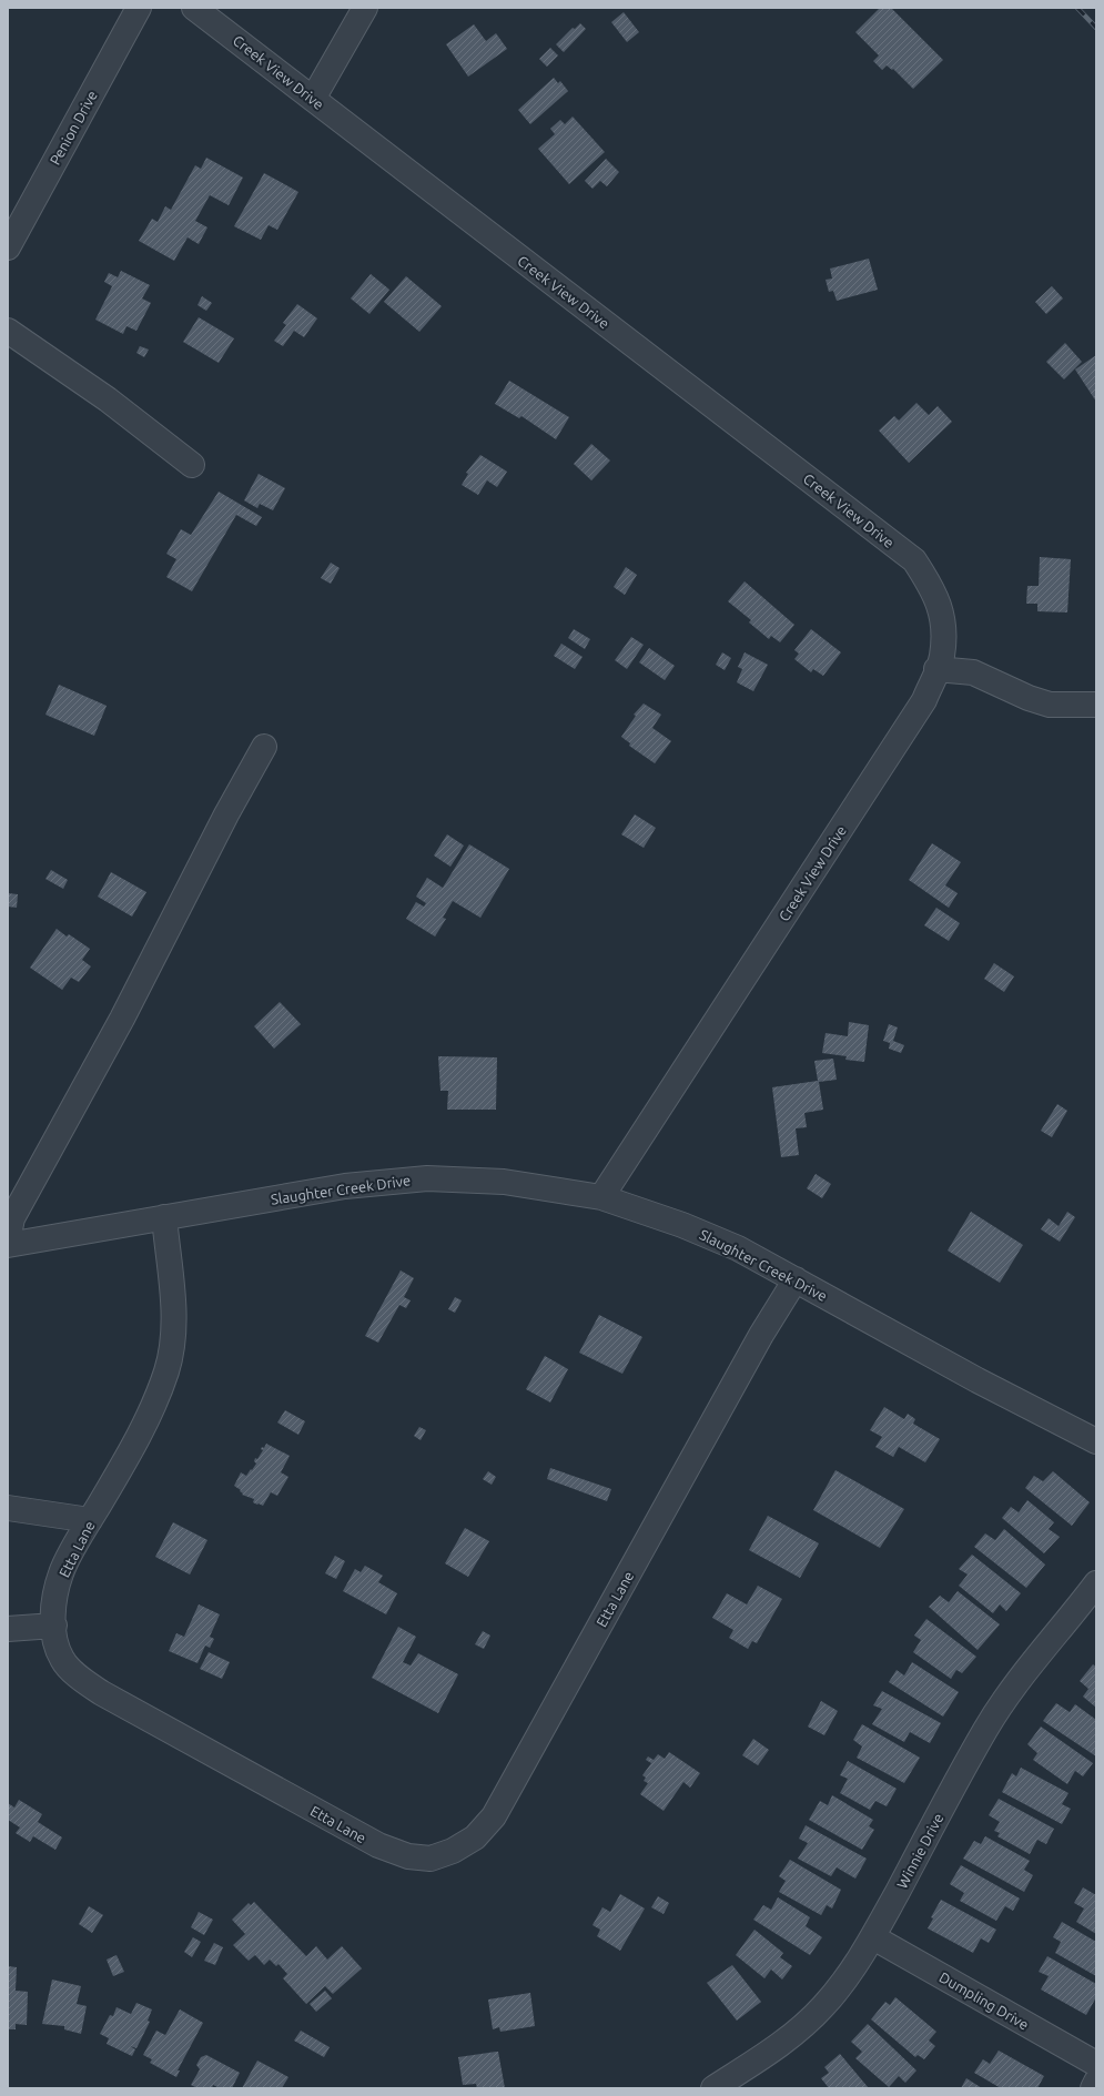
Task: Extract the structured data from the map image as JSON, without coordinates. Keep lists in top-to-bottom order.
{
  "streets": {
    "street": [
      "Creek View Drive",
      "Penion Drive",
      "Slaughter Creek Drive",
      "Etta Lane",
      "Winnie Drive",
      "Dumpling Drive"
    ]
  },
  "crossings": [
    ["Creek View Drive", "Slaughter Creek Drive"],
    ["Slaughter Creek Drive", "Etta Lane"],
    ["Winnie Drive", "Dumpling Drive"]
  ]
}
